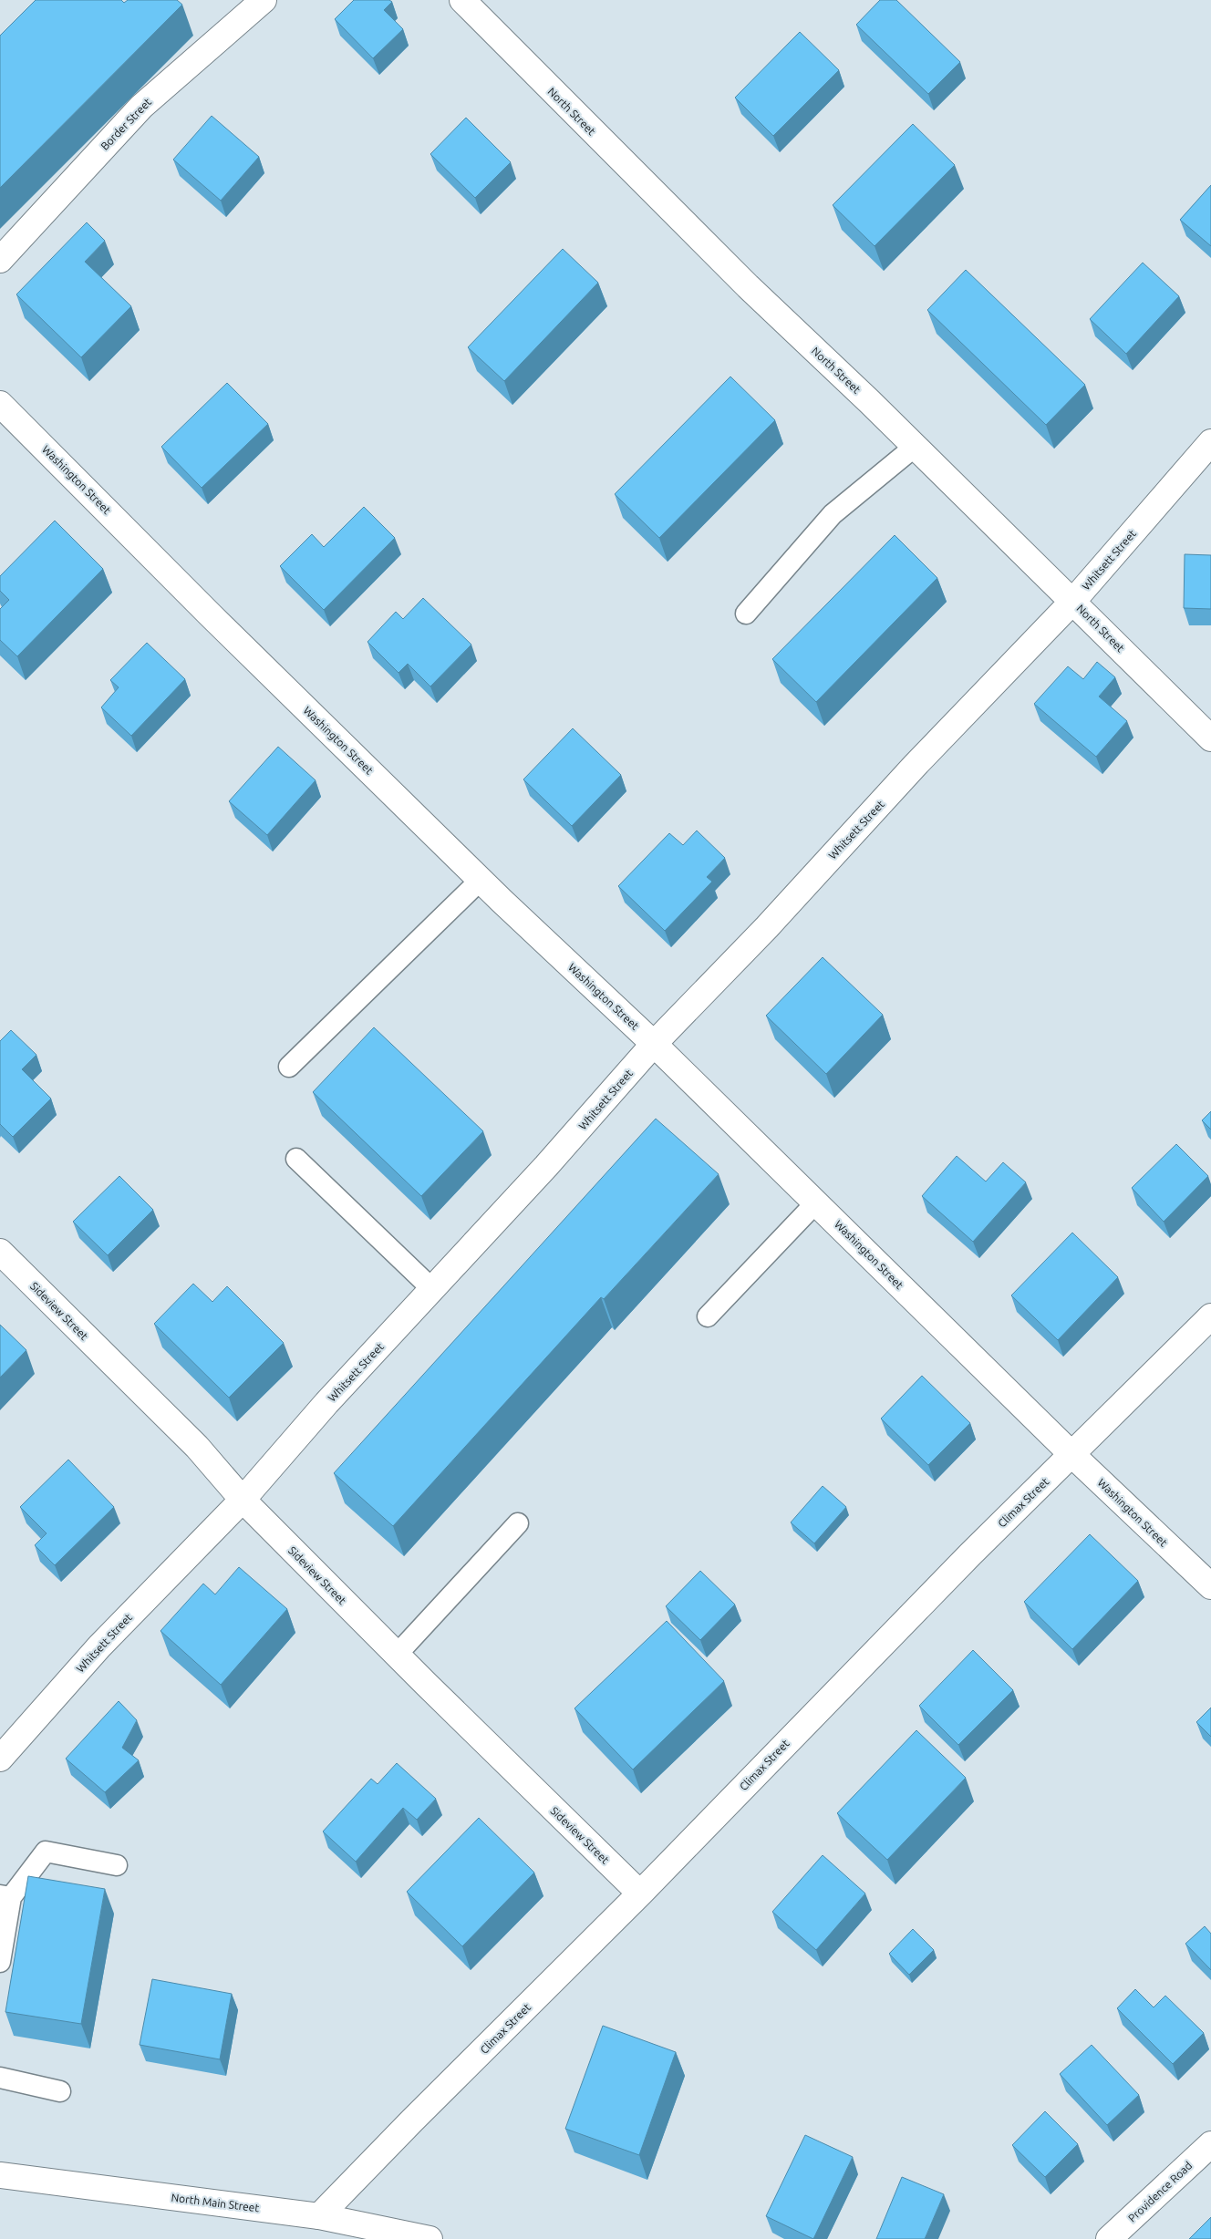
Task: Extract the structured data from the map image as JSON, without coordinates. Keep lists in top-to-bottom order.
{
  "streets": {
    "street": [
      "North Street",
      "Border Street",
      "Washington Street",
      "Whitsett Street",
      "Sideview Street",
      "Climax Street",
      "Providence Road",
      "North Main Street"
    ]
  },
  "crossings": [
    ["North Street", "Whitsett Street"],
    ["Washington Street", "Whitsett Street"],
    ["Washington Street", "Climax Street"],
    ["Whitsett Street", "Sideview Street"],
    ["Sideview Street", "Climax Street"],
    ["Climax Street", "North Main Street"]
  ]
}
